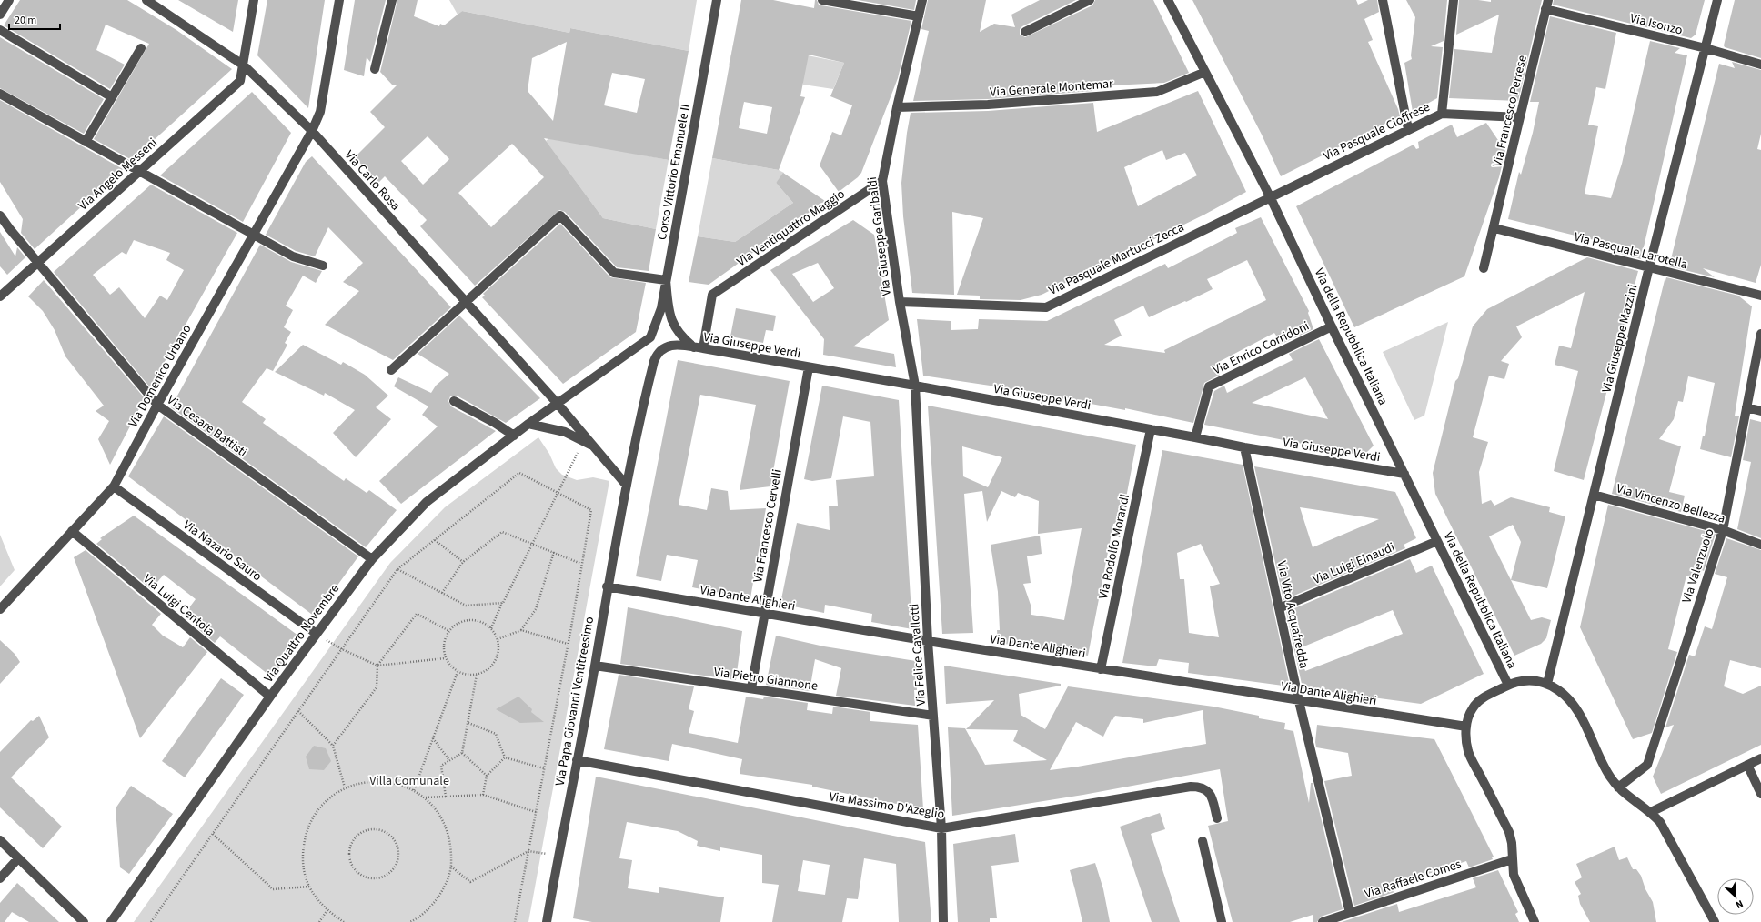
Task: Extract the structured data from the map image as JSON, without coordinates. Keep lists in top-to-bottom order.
{
  "streets": {
    "street": [
      "Via Isonzo",
      "Via Generale Montemar",
      "Via Francesco Perrese",
      "Via Pasquale Cioffrese",
      "Corso Vittorio Emanuele II",
      "Via Angelo Messeni",
      "Via Carlo Rosa",
      "Via Ventiquattro Maggio",
      "Via Giuseppe Garibaldi",
      "Via Pasquale Larotella",
      "Via Pasquale Martucci Zecca",
      "Via della Repubblica Italiana",
      "Via Giuseppe Mazzini",
      "Via Giuseppe Verdi",
      "Via Enrico Corridoni",
      "Via Domenico Urbano",
      "Via Cesare Battisti",
      "Via Vincenzo Bellezza",
      "Via Francesco Cervelli",
      "Via Rodolfo Morandi",
      "Via Nazario Sauro",
      "Via Luigi Einaudi",
      "Via Valenzuolo",
      "Via Dante Alighieri",
      "Via Luigi Centola",
      "Via Vito Acquafredda",
      "Via Quattro Novembre",
      "Via Felice Cavallotti",
      "Via Pietro Giannone",
      "Via Papa Giovanni Ventitreesimo",
      "Via Massimo D'Azeglio",
      "Via Raffaele Comes"
    ]
  },
  "crossings": [
    ["Via Isonzo", "Via Francesco Perrese"],
    ["Via Isonzo", "Via Giuseppe Mazzini"],
    ["Via Generale Montemar", "Via Giuseppe Garibaldi"],
    ["Via Generale Montemar", "Via della Repubblica Italiana"],
    ["Via Francesco Perrese", "Via Pasquale Cioffrese"],
    ["Via Francesco Perrese", "Via Pasquale Larotella"],
    ["Via Pasquale Cioffrese", "Via Pasquale Martucci Zecca"],
    ["Via Pasquale Cioffrese", "Via della Repubblica Italiana"],
    ["Corso Vittorio Emanuele II", "Via Carlo Rosa"],
    ["Corso Vittorio Emanuele II", "Via Quattro Novembre"],
    ["Via Angelo Messeni", "Via Carlo Rosa"],
    ["Via Angelo Messeni", "Via Cesare Battisti"],
    ["Via Carlo Rosa", "Via Domenico Urbano"],
    ["Via Carlo Rosa", "Via Quattro Novembre"],
    ["Via Carlo Rosa", "Via Papa Giovanni Ventitreesimo"],
    ["Via Ventiquattro Maggio", "Via Giuseppe Garibaldi"],
    ["Via Ventiquattro Maggio", "Via Giuseppe Verdi"],
    ["Via Giuseppe Garibaldi", "Via Pasquale Martucci Zecca"],
    ["Via Giuseppe Garibaldi", "Via Giuseppe Verdi"],
    ["Via Giuseppe Garibaldi", "Via Felice Cavallotti"],
    ["Via Pasquale Larotella", "Via Giuseppe Mazzini"],
    ["Via Pasquale Martucci Zecca", "Via della Repubblica Italiana"],
    ["Via della Repubblica Italiana", "Via Giuseppe Verdi"],
    ["Via della Repubblica Italiana", "Via Enrico Corridoni"],
    ["Via della Repubblica Italiana", "Via Luigi Einaudi"],
    ["Via Giuseppe Mazzini", "Via Vincenzo Bellezza"],
    ["Via Giuseppe Verdi", "Via Enrico Corridoni"],
    ["Via Giuseppe Verdi", "Via Francesco Cervelli"],
    ["Via Giuseppe Verdi", "Via Rodolfo Morandi"],
    ["Via Giuseppe Verdi", "Via Vito Acquafredda"],
    ["Via Giuseppe Verdi", "Via Felice Cavallotti"],
    ["Via Giuseppe Verdi", "Via Papa Giovanni Ventitreesimo"],
    ["Via Domenico Urbano", "Via Cesare Battisti"],
    ["Via Domenico Urbano", "Via Nazario Sauro"],
    ["Via Domenico Urbano", "Via Luigi Centola"],
    ["Via Cesare Battisti", "Via Quattro Novembre"],
    ["Via Vincenzo Bellezza", "Via Valenzuolo"],
    ["Via Francesco Cervelli", "Via Dante Alighieri"],
    ["Via Francesco Cervelli", "Via Pietro Giannone"],
    ["Via Rodolfo Morandi", "Via Dante Alighieri"],
    ["Via Nazario Sauro", "Via Quattro Novembre"],
    ["Via Luigi Einaudi", "Via Vito Acquafredda"],
    ["Via Dante Alighieri", "Via Vito Acquafredda"],
    ["Via Dante Alighieri", "Via Felice Cavallotti"],
    ["Via Dante Alighieri", "Via Papa Giovanni Ventitreesimo"],
    ["Via Luigi Centola", "Via Quattro Novembre"],
    ["Via Vito Acquafredda", "Via Raffaele Comes"],
    ["Via Felice Cavallotti", "Via Pietro Giannone"],
    ["Via Felice Cavallotti", "Via Massimo D'Azeglio"],
    ["Via Pietro Giannone", "Via Papa Giovanni Ventitreesimo"],
    ["Via Papa Giovanni Ventitreesimo", "Via Massimo D'Azeglio"]
  ],
  "parks": ["Villa Comunale"],
  "scale_bar": "20 m",
  "north": "bottom right"
}
